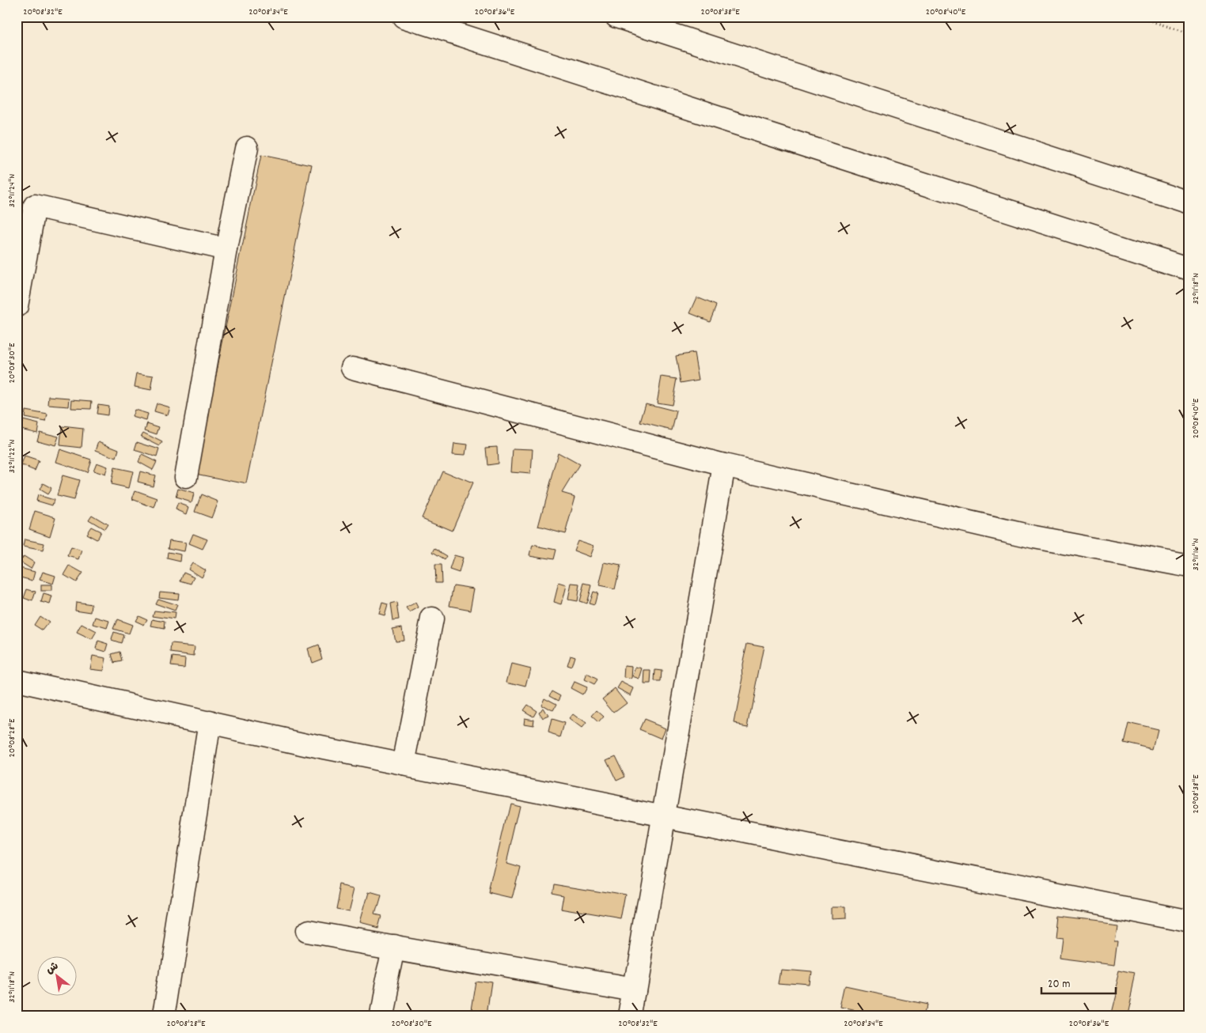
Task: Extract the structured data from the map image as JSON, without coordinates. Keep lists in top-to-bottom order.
{
  "scale_bar": "20 m",
  "north": "top left",
  "coordinates": [
    "20°08'32\"E",
    "20°08'34\"E",
    "20°08'36\"E",
    "20°08'38\"E",
    "20°08'40\"E",
    "32°11'24\"N",
    "32°11'18\"N",
    "20°08'30\"E",
    "32°11'22\"N",
    "32°11'16\"N",
    "20°08'28\"E"
  ]
}
